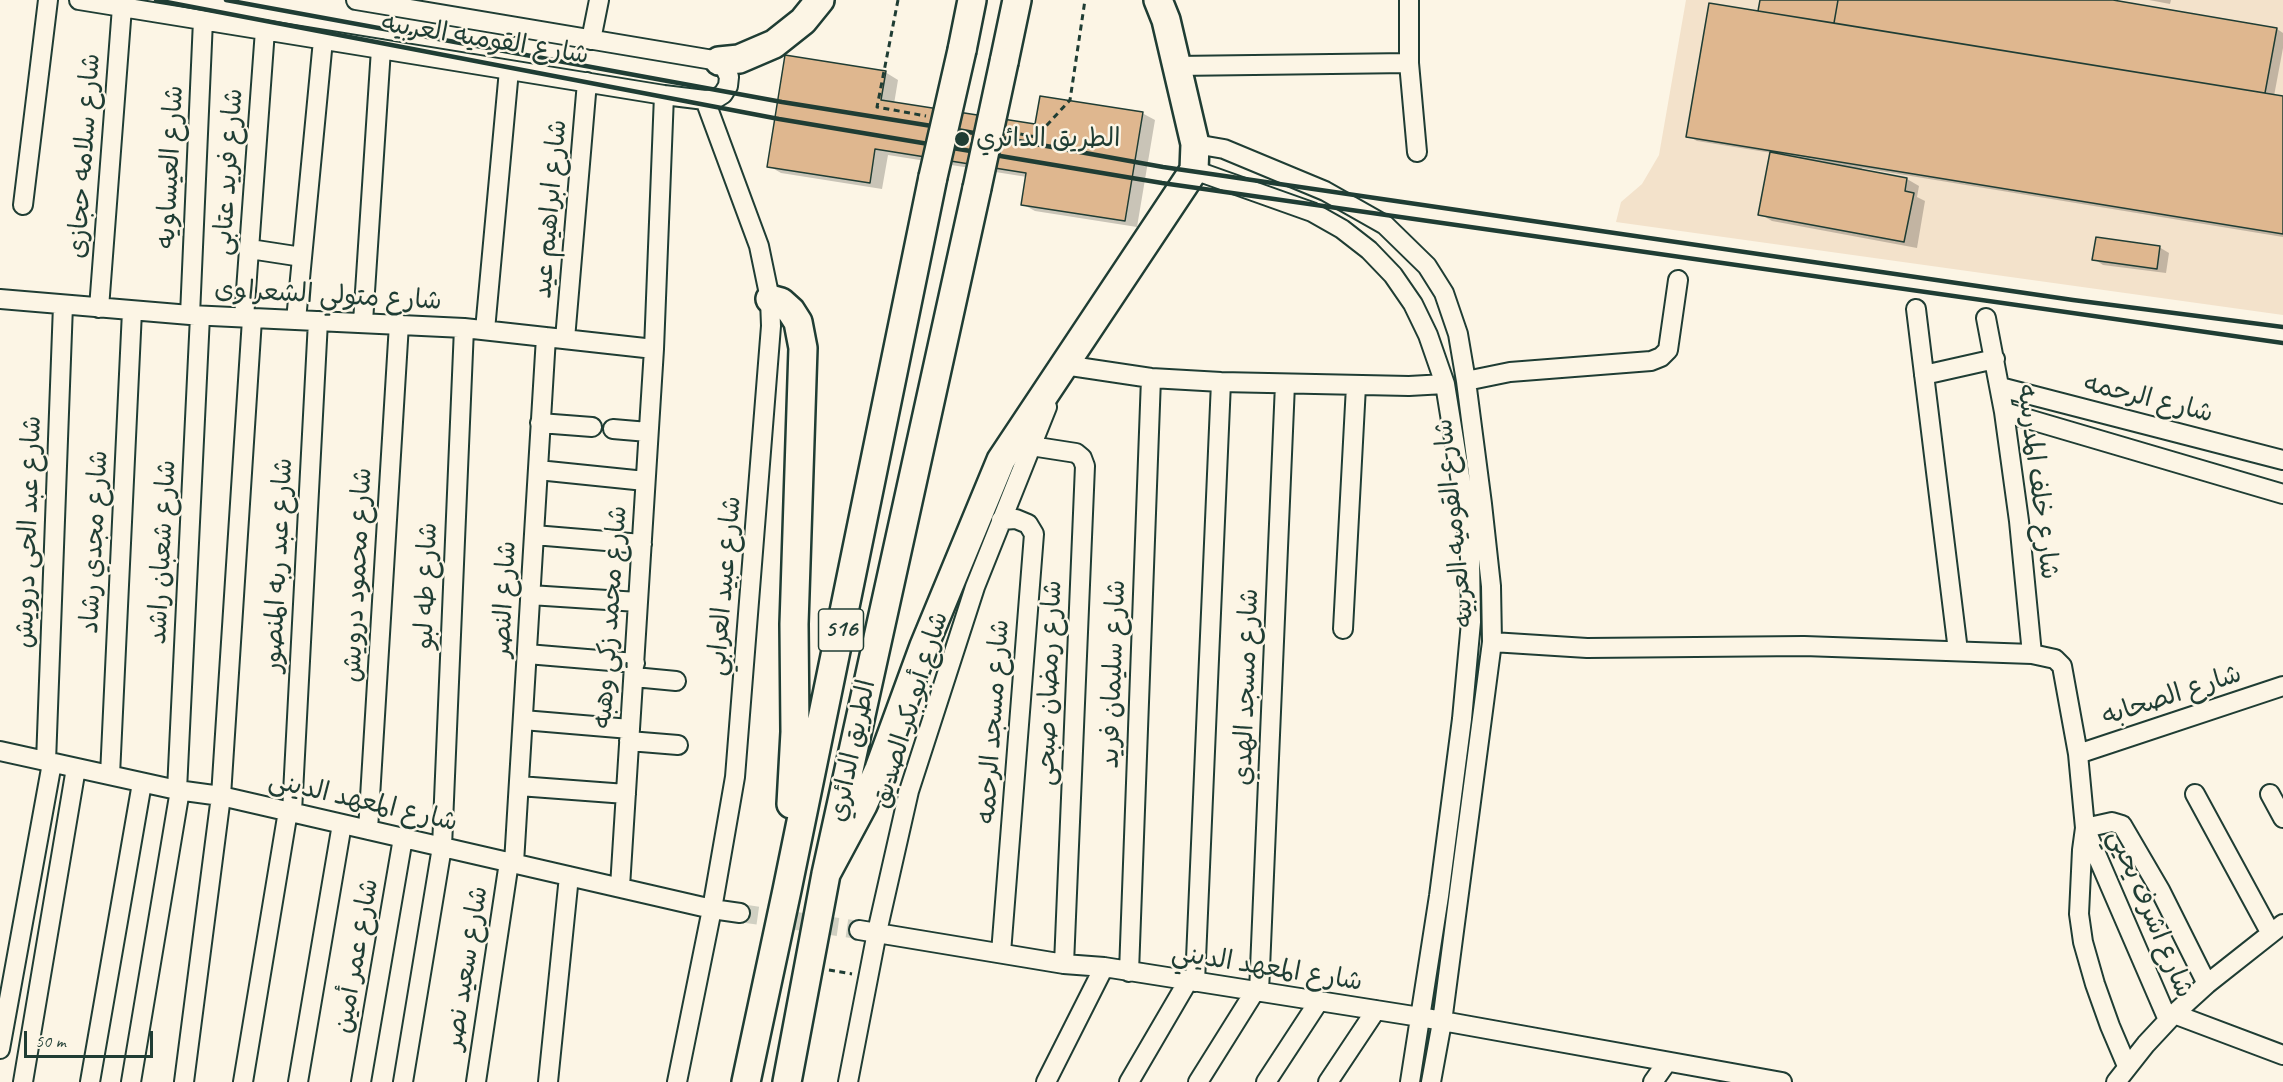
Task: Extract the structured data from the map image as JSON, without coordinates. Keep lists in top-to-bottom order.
{
  "streets": {
    "highway": ["516", "الطريق الدائري"],
    "street": [
      "شارع القوميه العربيه",
      "شارع سلامه حجازى",
      "شارع العيساويه",
      "شارع فريد عتابى",
      "شارع ابراهيم عيد",
      "شارع متولي الشعراوى",
      "شارع الرحمه",
      "شارع خلف المدرسه",
      "شارع عبد الحى درويش",
      "شارع مجدي رشاد",
      "شارع شعبان راشد",
      "شارع عبد ربه المنصور",
      "شارع محمود درويش",
      "شارع طه لبو",
      "شارع عبيد العرابي",
      "شارع النصر",
      "شارع محمد زكي وهبه",
      "شارع سليمان فريد",
      "شارع رمضان صبحى",
      "شارع مسجد الهدي",
      "شارع الصحابه",
      "شارع أبو بكر الصديق",
      "شارع مسجد الرحمه",
      "شارع المعهد الدينى",
      "شارع اشرف يحيي",
      "شارع عمر أمين",
      "شارع سعيد نصر",
      "شارع المعهد الديني"
    ]
  },
  "crossings": [
    ["شارع القوميه العربيه", "شارع سلامه حجازى"],
    ["شارع القوميه العربيه", "شارع العيساويه"],
    ["شارع القوميه العربيه", "شارع فريد عتابى"],
    ["شارع القوميه العربيه", "شارع ابراهيم عيد"],
    ["شارع القوميه العربيه", "شارع عبيد العرابي"],
    ["شارع القوميه العربيه", "شارع محمد زكي وهبه"],
    ["شارع القوميه العربيه", "شارع المعهد الديني"],
    ["شارع سلامه حجازى", "شارع متولي الشعراوى"],
    ["شارع العيساويه", "شارع متولي الشعراوى"],
    ["شارع العيساويه", "شارع شعبان راشد"],
    ["شارع فريد عتابى", "شارع متولي الشعراوى"],
    ["شارع فريد عتابى", "شارع المعهد الدينى"],
    ["شارع ابراهيم عيد", "شارع متولي الشعراوى"],
    ["شارع متولي الشعراوى", "شارع عبد الحى درويش"],
    ["شارع متولي الشعراوى", "شارع مجدي رشاد"],
    ["شارع متولي الشعراوى", "شارع شعبان راشد"],
    ["شارع متولي الشعراوى", "شارع عبد ربه المنصور"],
    ["شارع متولي الشعراوى", "شارع محمود درويش"],
    ["شارع متولي الشعراوى", "شارع طه لبو"],
    ["شارع متولي الشعراوى", "شارع النصر"],
    ["شارع متولي الشعراوى", "شارع محمد زكي وهبه"],
    ["شارع الرحمه", "شارع خلف المدرسه"],
    ["شارع عبد الحى درويش", "شارع المعهد الدينى"],
    ["شارع مجدي رشاد", "شارع المعهد الدينى"],
    ["شارع شعبان راشد", "شارع المعهد الدينى"],
    ["شارع عبد ربه المنصور", "شارع المعهد الدينى"],
    ["شارع محمود درويش", "شارع المعهد الدينى"],
    ["شارع طه لبو", "شارع المعهد الدينى"],
    ["شارع عبيد العرابي", "شارع المعهد الدينى"],
    ["شارع النصر", "شارع المعهد الدينى"],
    ["شارع النصر", "شارع سعيد نصر"],
    ["شارع محمد زكي وهبه", "شارع المعهد الدينى"],
    ["شارع سليمان فريد", "شارع المعهد الديني"],
    ["شارع رمضان صبحى", "شارع أبو بكر الصديق"],
    ["شارع رمضان صبحى", "شارع المعهد الديني"],
    ["شارع مسجد الهدي", "شارع المعهد الديني"],
    ["شارع أبو بكر الصديق", "شارع مسجد الرحمه"],
    ["شارع أبو بكر الصديق", "شارع المعهد الديني"],
    ["شارع مسجد الرحمه", "شارع المعهد الديني"],
    ["شارع المعهد الدينى", "شارع عمر أمين"],
    ["شارع المعهد الدينى", "شارع سعيد نصر"]
  ],
  "places": ["الطريق الدائري"],
  "scale_bar": "50 m"
}
